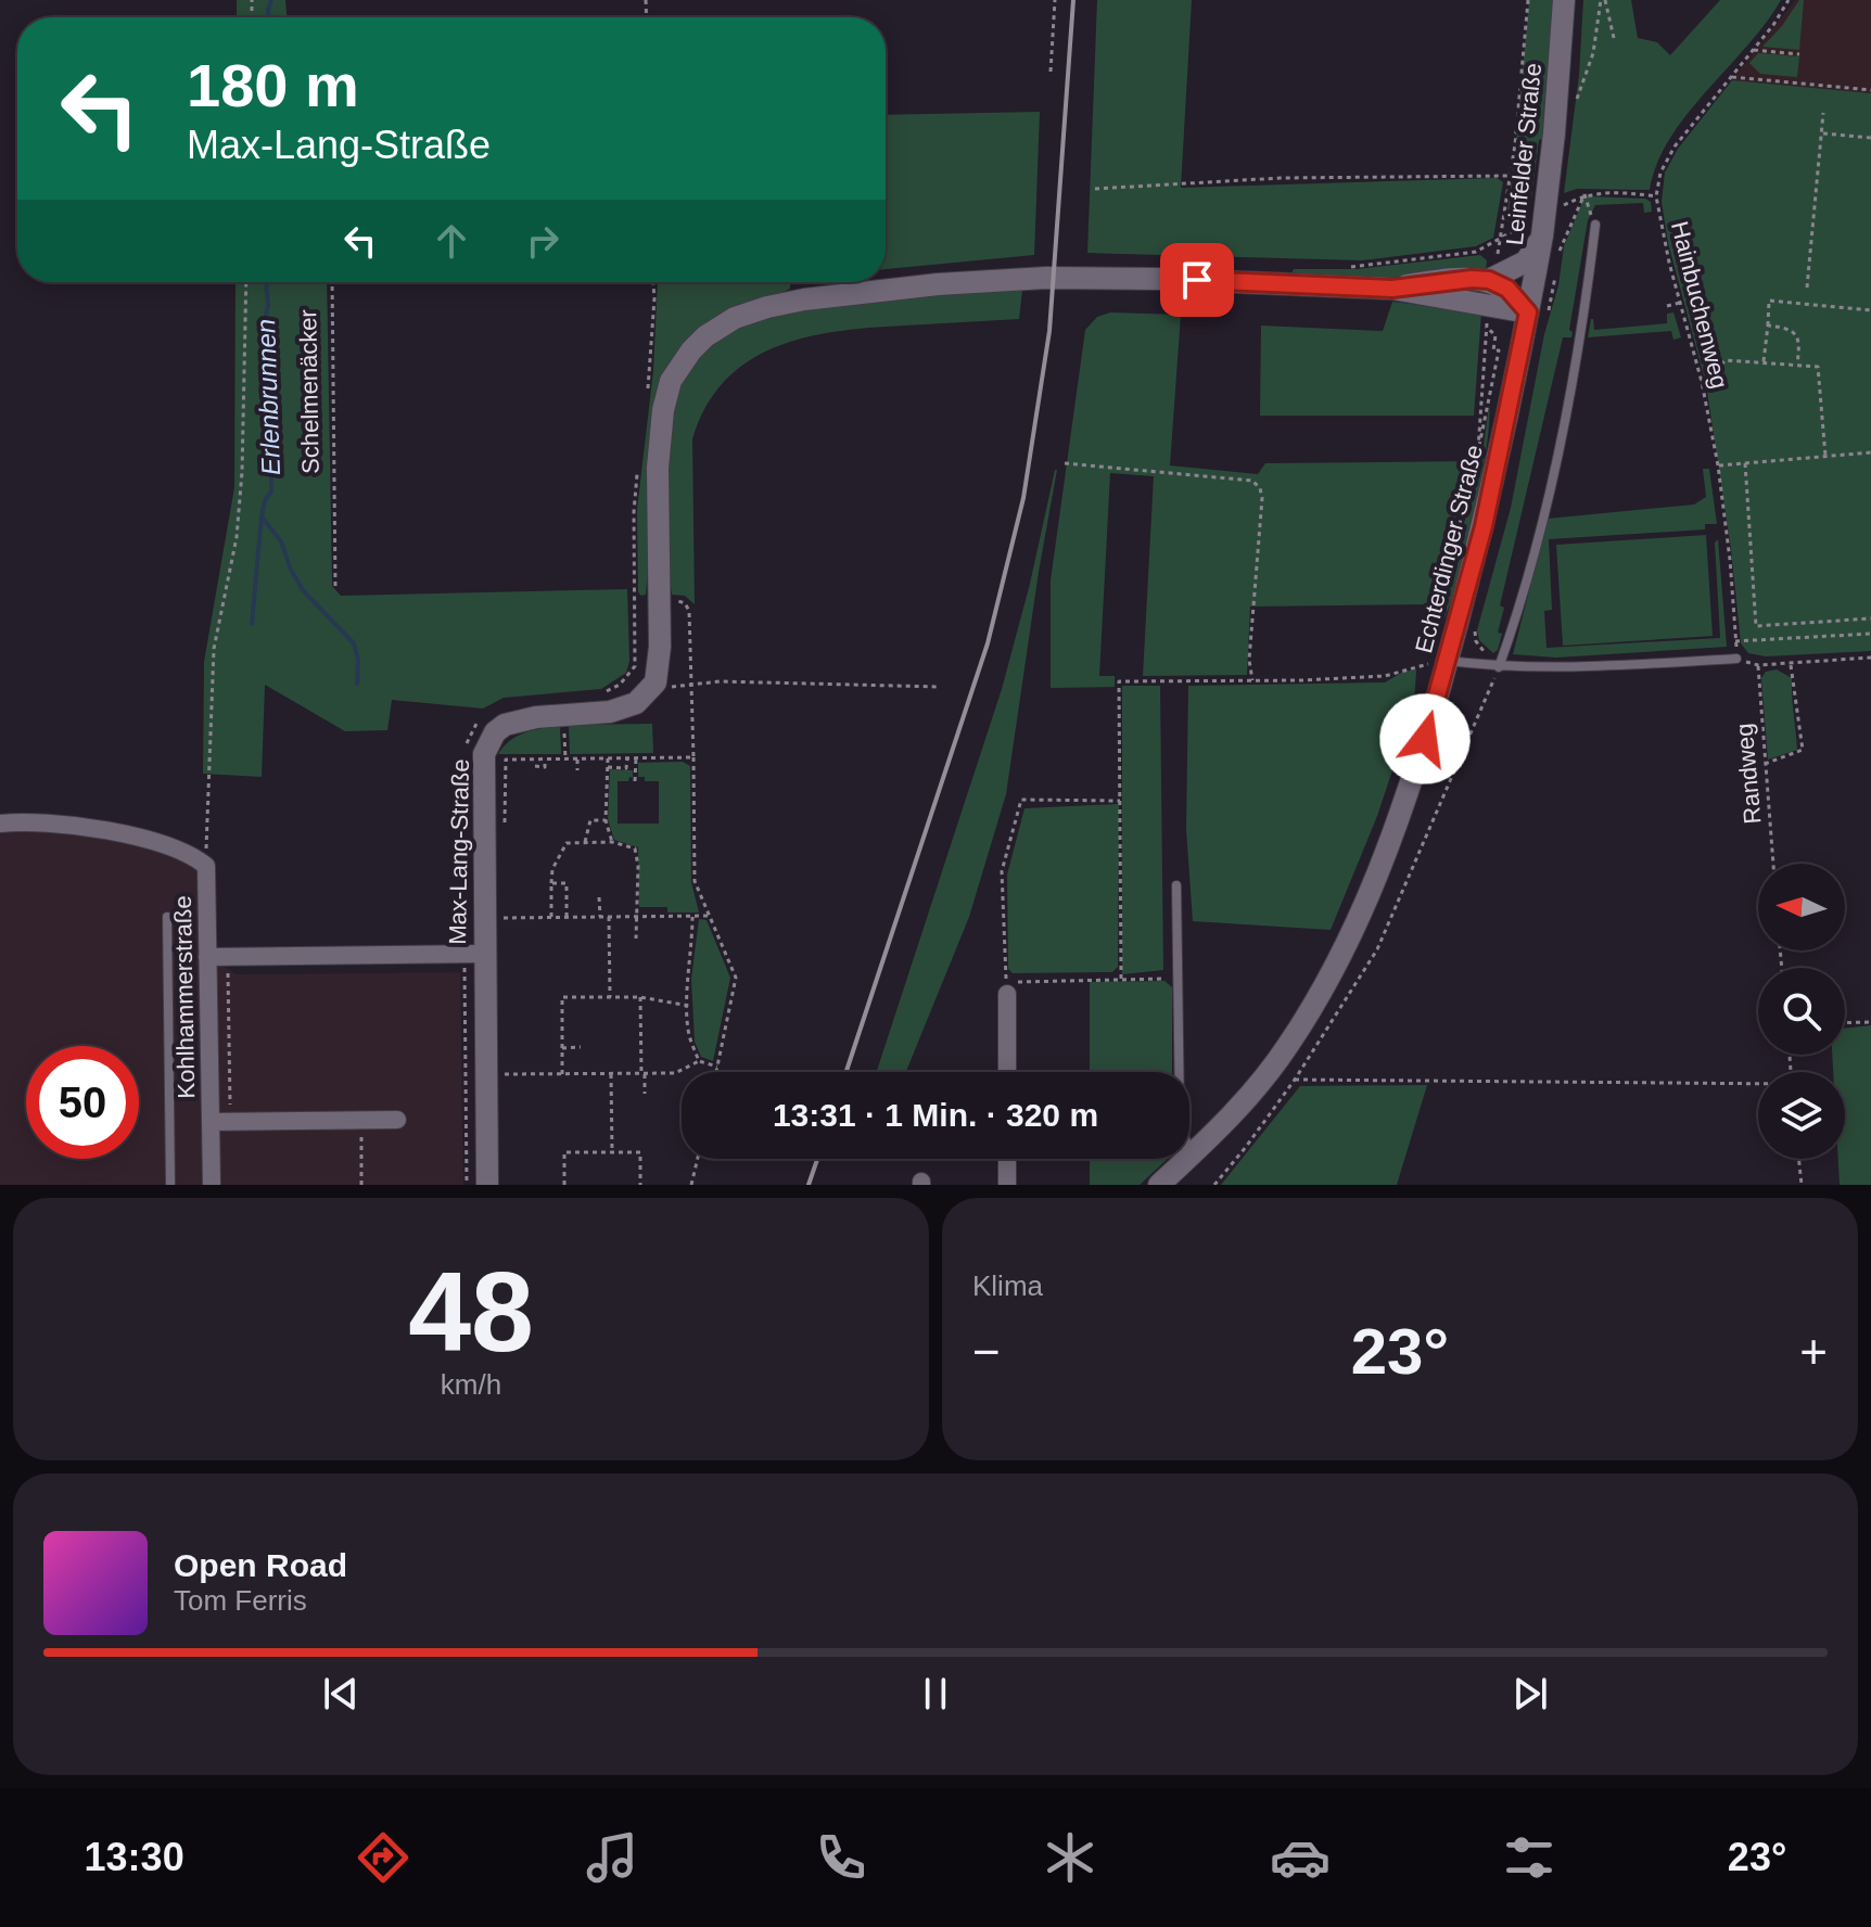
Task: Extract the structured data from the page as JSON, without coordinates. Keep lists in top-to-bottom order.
{
  "streets": {
    "main road": ["Leinfelder Straße", "Echterdinger Straße", "Max-Lang-Straße"],
    "street": ["Kohlhammerstraße"],
    "path": ["Hainbuchenweg", "Schelmenäcker", "Randweg"]
  },
  "crossings": [
    ["Leinfelder Straße", "Echterdinger Straße"]
  ],
  "water": ["Erlenbrunnen"],
  "north": "left",
  "page": {
    "turn": ["180 m", "Max-Lang-Straße"],
    "limit": "50",
    "trip": "13:31 · 1 Min. · 320 m",
    "tile": [
      ["48", "km/h"],
      "Klima"
    ],
    "heat": ["−", "23°", "+"],
    "song": ["Open Road", "Tom Ferris"],
    "tabs": ["13:30", "23°"]
  }
}
